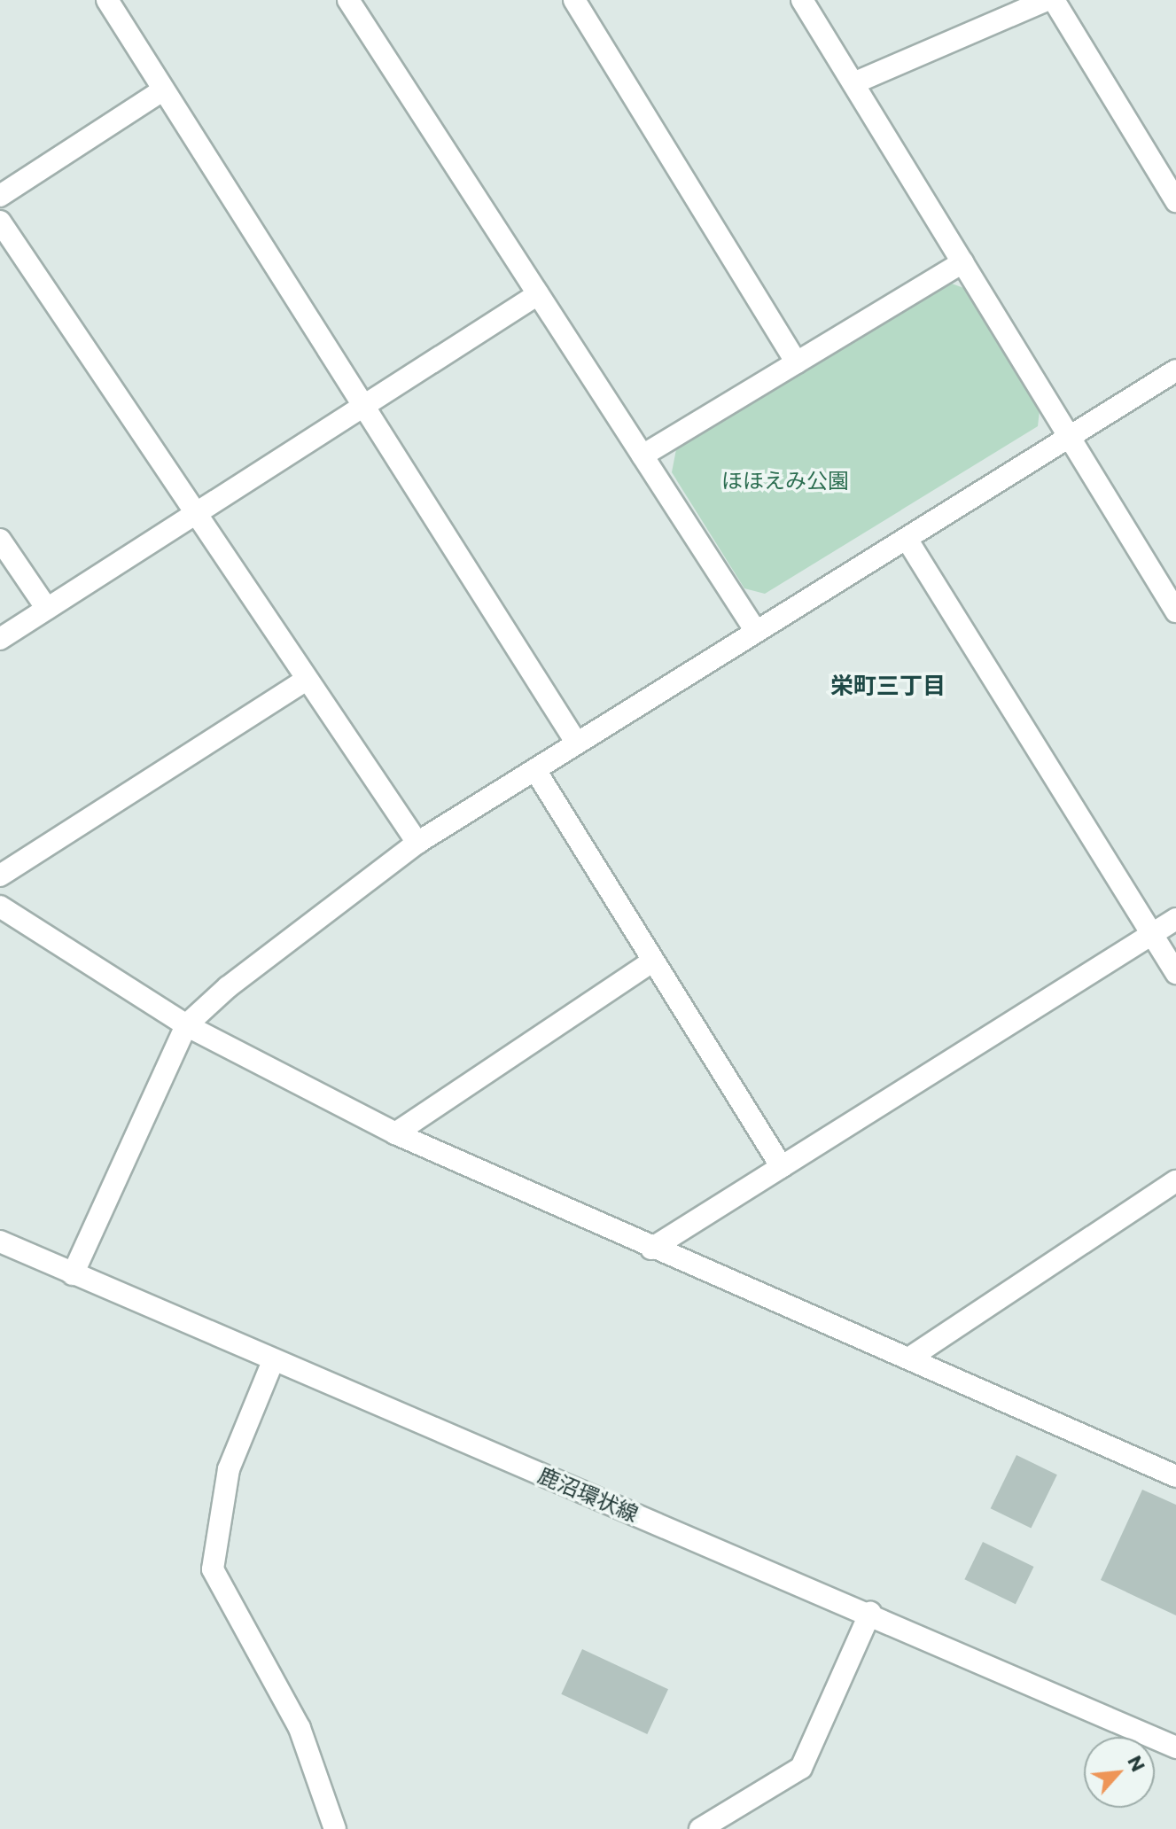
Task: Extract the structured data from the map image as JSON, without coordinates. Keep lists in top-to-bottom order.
{
  "streets": {
    "street": ["鹿沼環状線"]
  },
  "districts": ["栄町三丁目"],
  "parks": ["ほほえみ公園"],
  "north": "top right"
}
